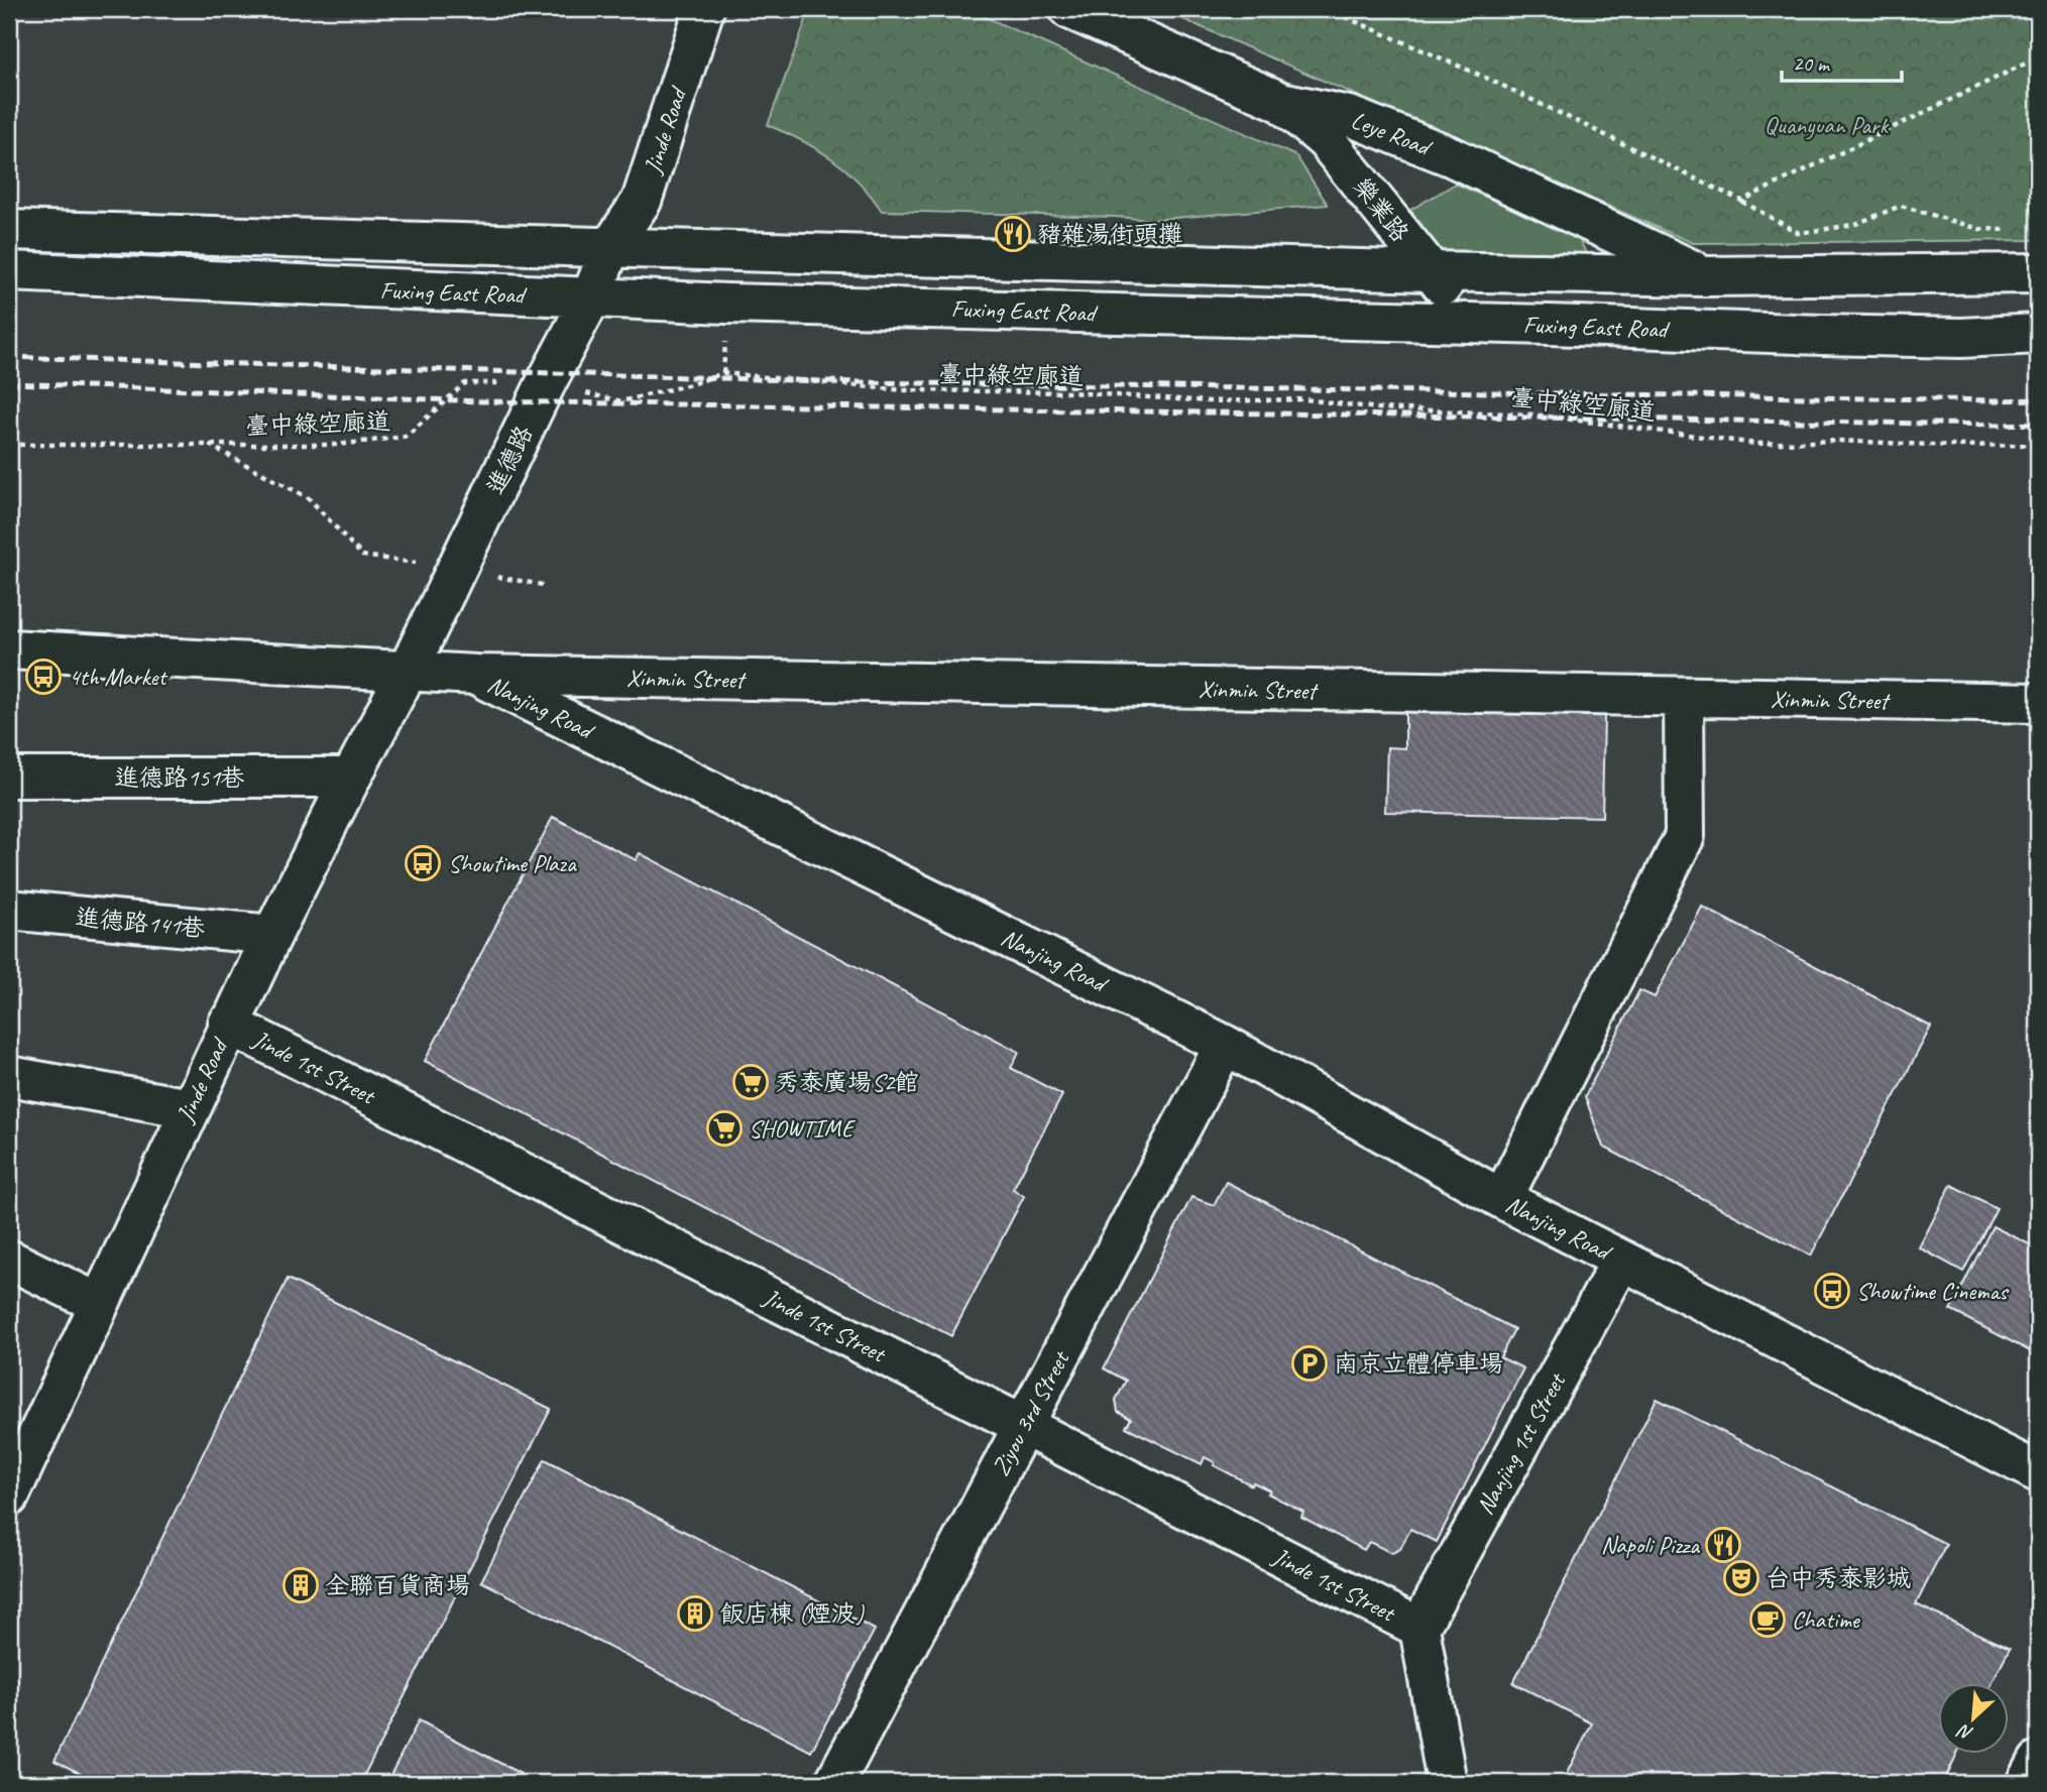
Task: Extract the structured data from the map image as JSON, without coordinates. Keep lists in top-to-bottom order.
{
  "streets": {
    "street": [
      "Jinde Road",
      "Leye Road",
      "樂業路",
      "Fuxing East Road",
      "進德路",
      "Xinmin Street",
      "Nanjing Road",
      "進德路151巷",
      "進德路141巷",
      "Jinde 1st Street",
      "Ziyou 3rd Street",
      "Nanjing 1st Street"
    ],
    "path": ["臺中綠空廊道"]
  },
  "crossings": [
    ["Jinde Road", "Fuxing East Road"],
    ["Jinde Road", "進德路"],
    ["Jinde Road", "Nanjing Road"],
    ["Jinde Road", "進德路151巷"],
    ["Jinde Road", "進德路141巷"],
    ["Jinde Road", "Jinde 1st Street"],
    ["Leye Road", "樂業路"],
    ["Leye Road", "Fuxing East Road"],
    ["樂業路", "Fuxing East Road"],
    ["Fuxing East Road", "進德路"],
    ["臺中綠空廊道", "進德路"],
    ["進德路", "Nanjing Road"],
    ["Xinmin Street", "Nanjing Road"],
    ["Nanjing Road", "Ziyou 3rd Street"],
    ["Nanjing Road", "Nanjing 1st Street"],
    ["Jinde 1st Street", "Ziyou 3rd Street"],
    ["Jinde 1st Street", "Nanjing 1st Street"]
  ],
  "parks": ["Quanyuan Park"],
  "places": {
    "restaurant": ["豬雜湯街頭攤", "Napoli Pizza"],
    "bus stop": ["4th Market", "Showtime Plaza", "Showtime Cinemas"],
    "supermarket": ["秀泰廣場S2館", "SHOWTIME"],
    "parking": ["南京立體停車場"],
    "theatre": ["台中秀泰影城"],
    "building": ["全聯百貨商場", "飯店棟 (煙波)"],
    "cafe": ["Chatime"]
  },
  "scale_bar": "20 m",
  "north": "bottom left"
}
